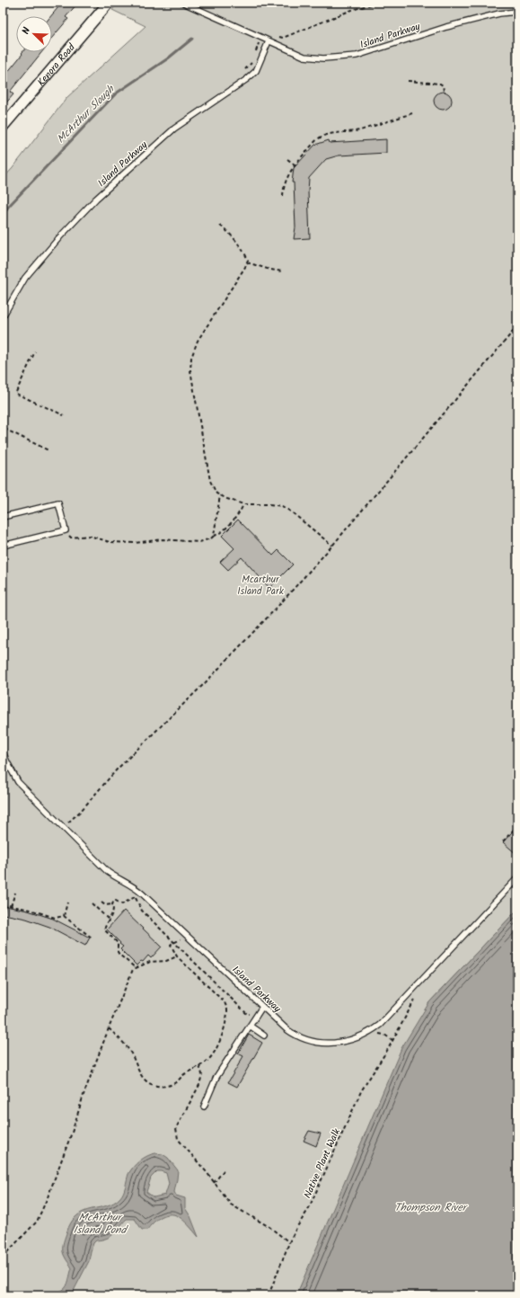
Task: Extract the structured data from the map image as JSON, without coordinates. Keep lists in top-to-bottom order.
{
  "streets": {
    "street": ["Kenora Road"],
    "lane": ["Island Parkway"],
    "path": ["Native Plant Walk"]
  },
  "water": ["McArthur Slough", "Thompson River", "McArthur Island Pond"],
  "parks": ["Mcarthur Island Park"],
  "north": "top left"
}
